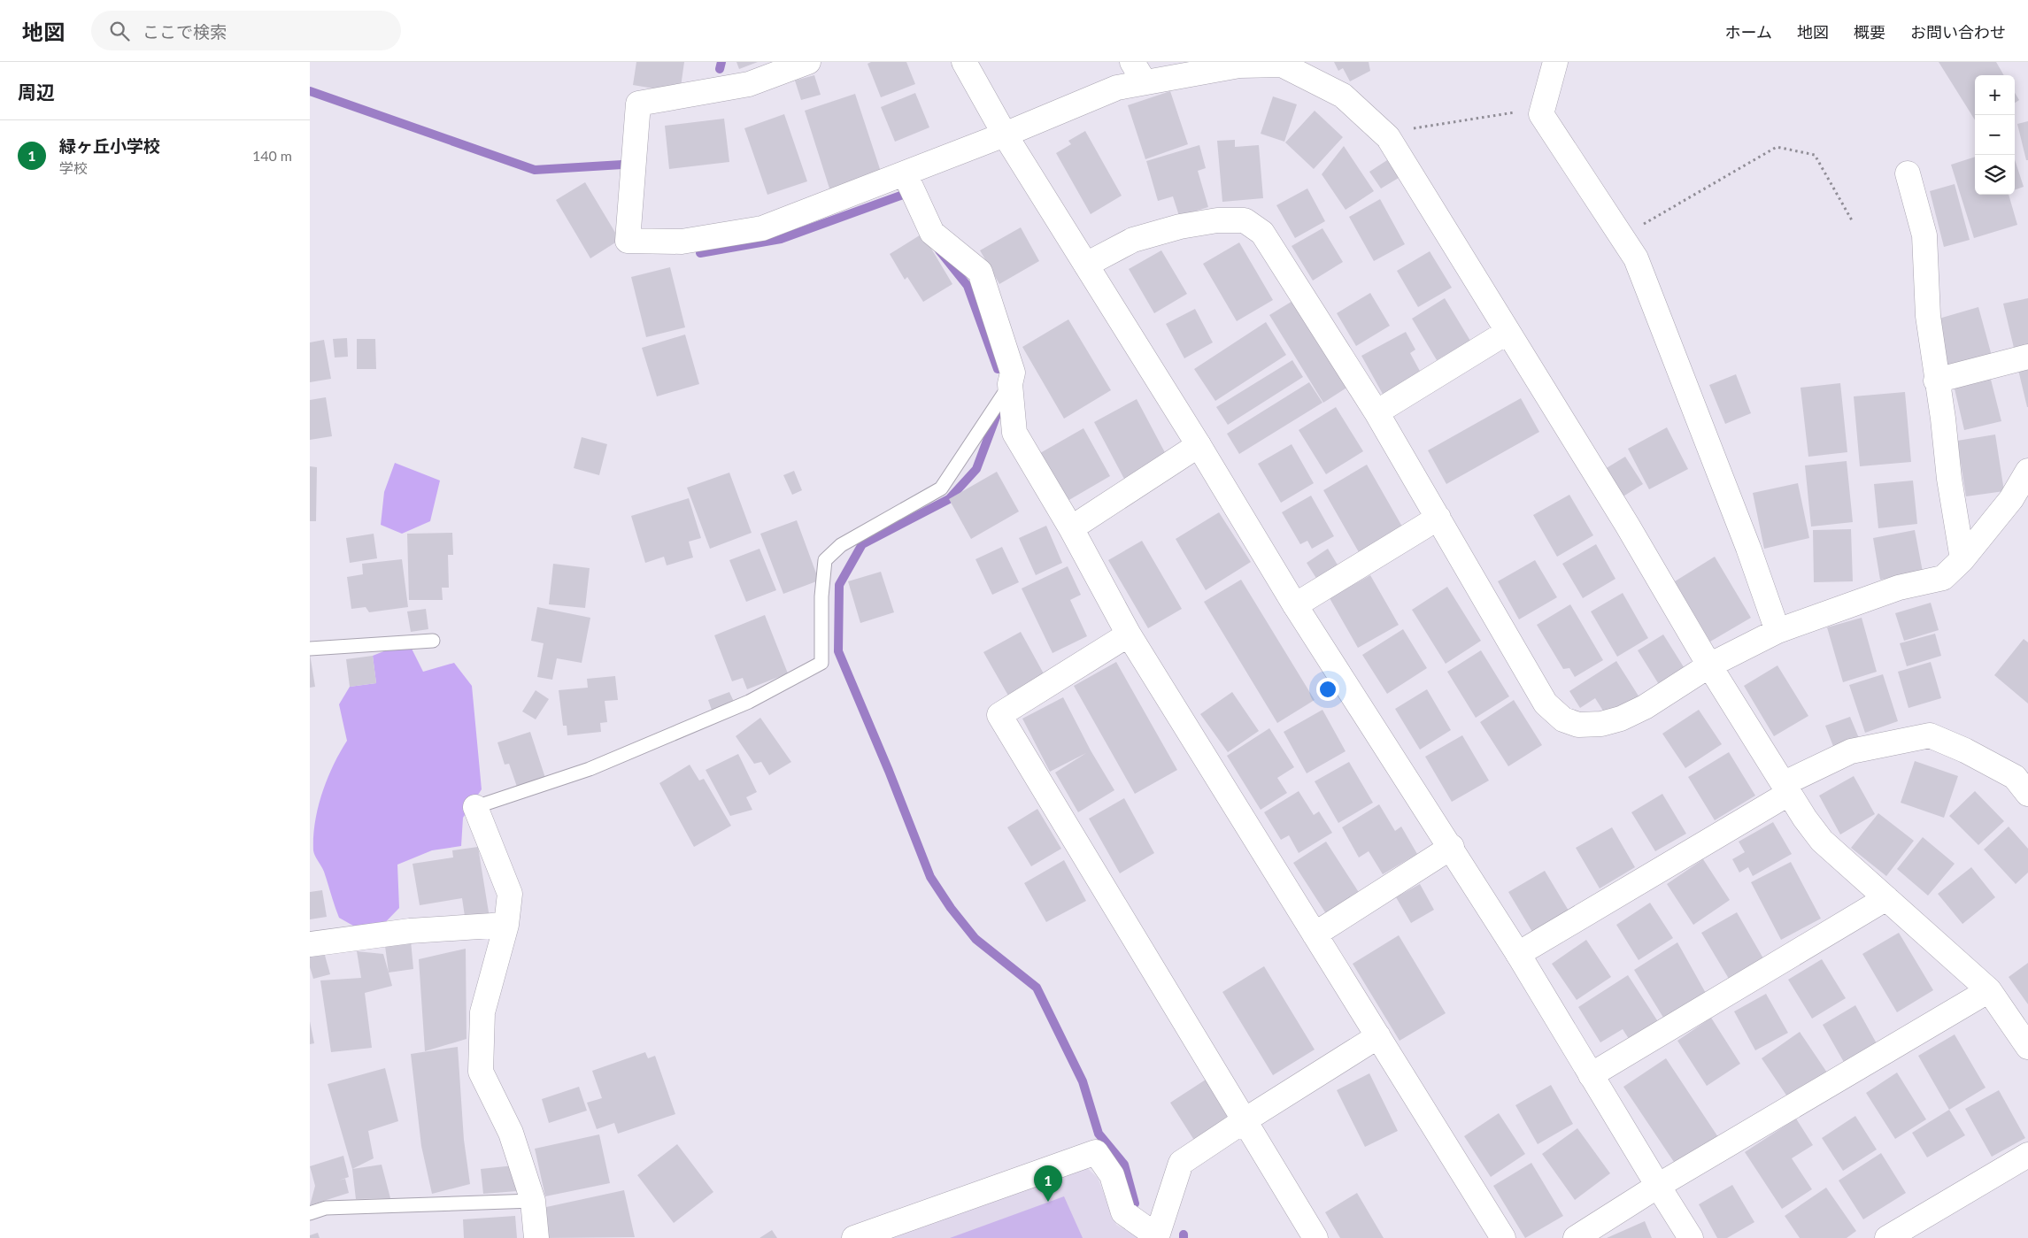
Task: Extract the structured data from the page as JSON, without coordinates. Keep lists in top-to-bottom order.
{
  "page": {
    "header": "地図",
    "search": "ここで検索",
    "nav": [
      "ホーム",
      "地図",
      "概要",
      "お問い合わせ"
    ],
    "heading": "周辺",
    "map_buttons": ["+", "−"],
    "list": [
      {
        "mark": "1",
        "name": "緑ヶ丘小学校",
        "note": "学校",
        "value": "140 m"
      }
    ],
    "pins": "1"
  }
}
